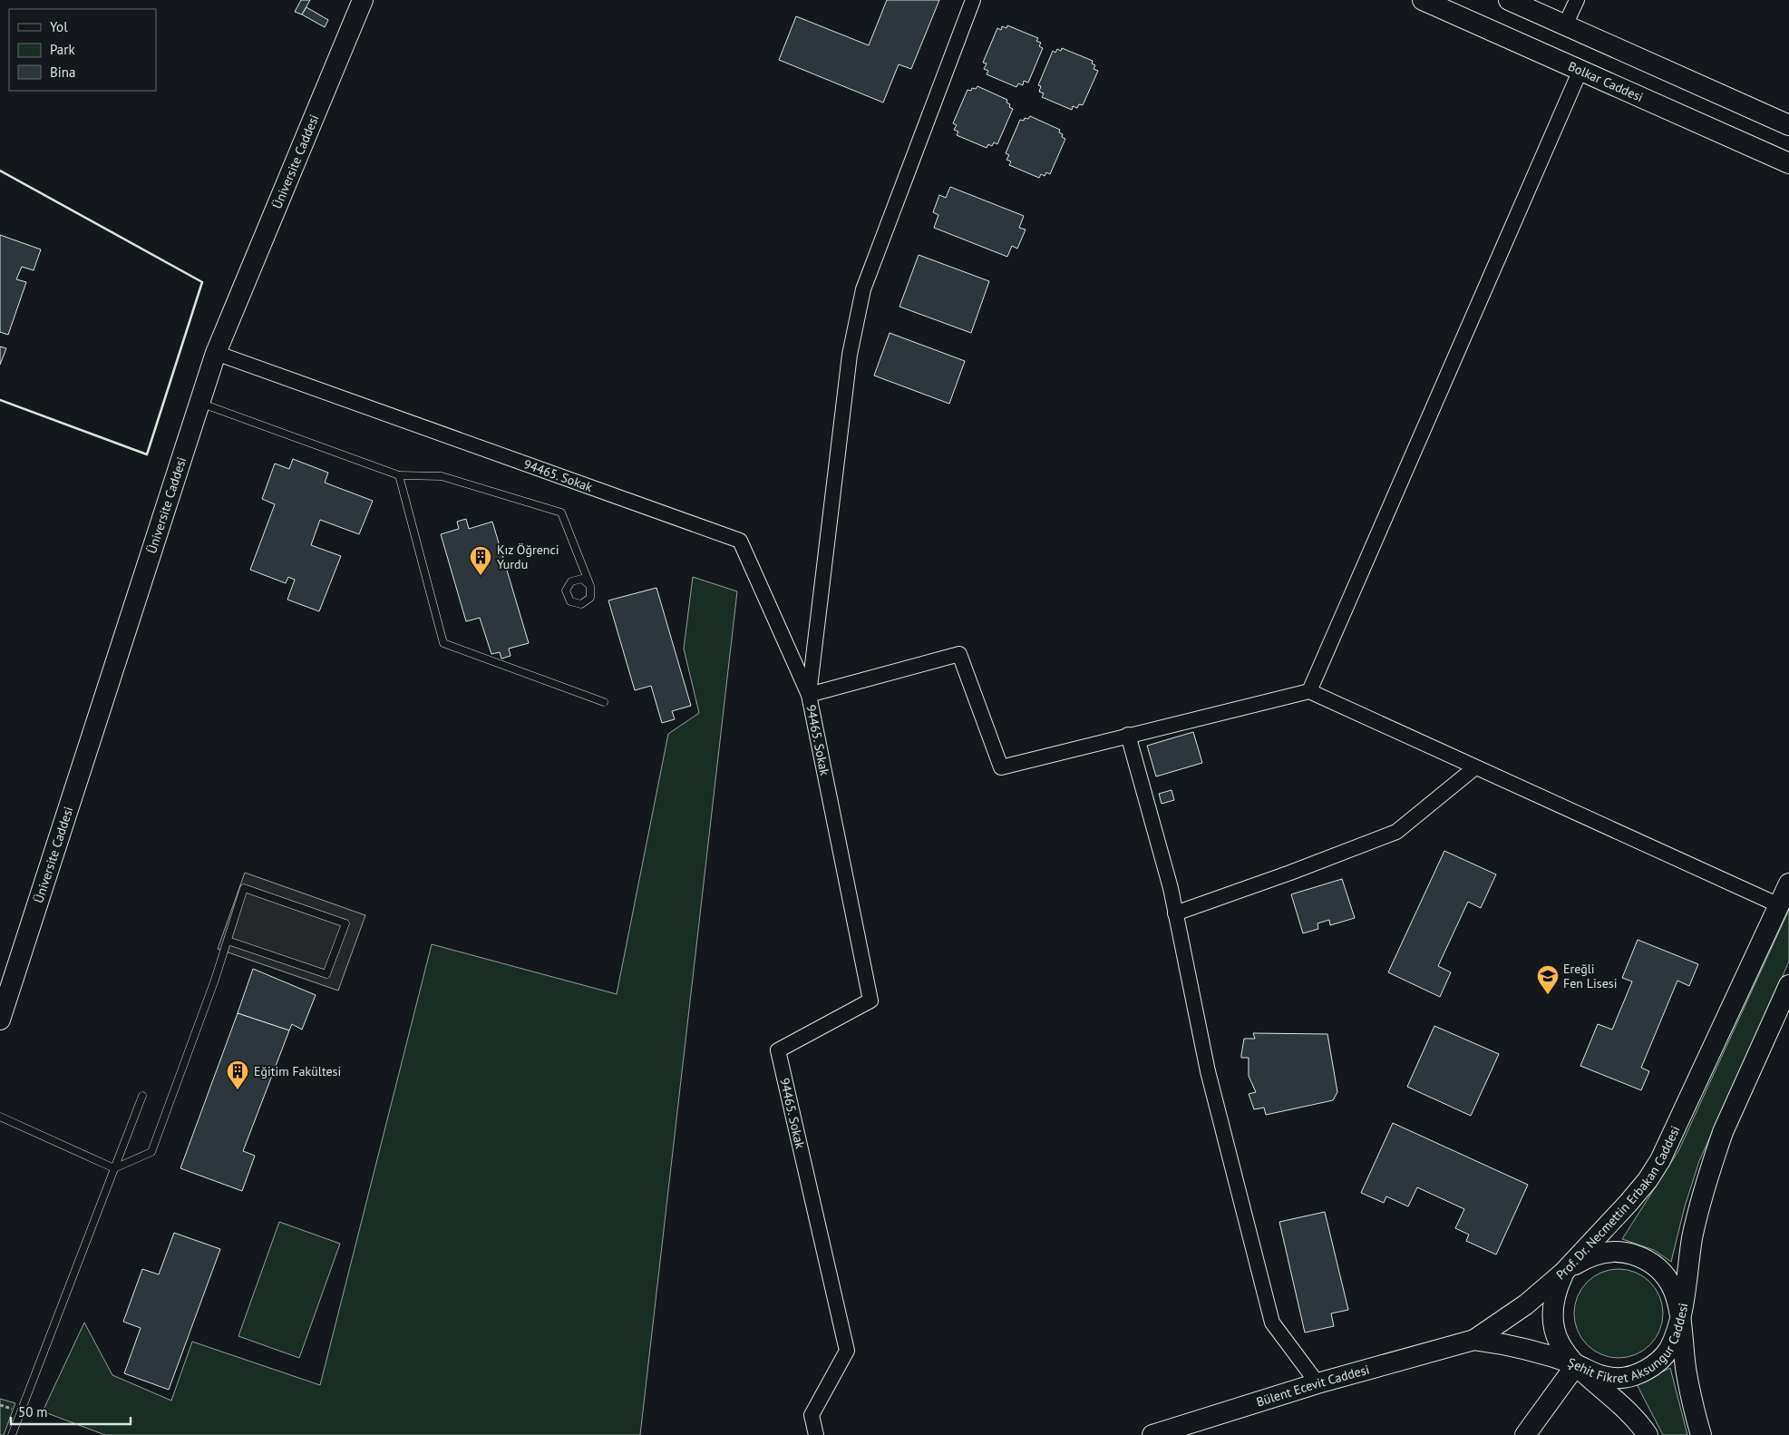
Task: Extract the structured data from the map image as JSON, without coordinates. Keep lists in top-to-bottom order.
{
  "streets": {
    "main road": [
      "Bolkar Caddesi",
      "Üniversite Caddesi",
      "Prof. Dr. Necmettin Erbakan Caddesi",
      "Şehit Fikret Aksungur Caddesi",
      "Bülent Ecevit Caddesi"
    ],
    "street": ["94465. Sokak"]
  },
  "crossings": [
    ["Üniversite Caddesi", "94465. Sokak"],
    ["Prof. Dr. Necmettin Erbakan Caddesi", "Şehit Fikret Aksungur Caddesi"],
    ["Prof. Dr. Necmettin Erbakan Caddesi", "Bülent Ecevit Caddesi"],
    ["Şehit Fikret Aksungur Caddesi", "Bülent Ecevit Caddesi"]
  ],
  "places": {
    "building": ["Kız Öğrenci Yurdu", "Eğitim Fakültesi"],
    "school or university": ["Ereğli Fen Lisesi"]
  },
  "legend": ["Yol", "Park", "Bina"],
  "scale_bar": "50 m"
}
